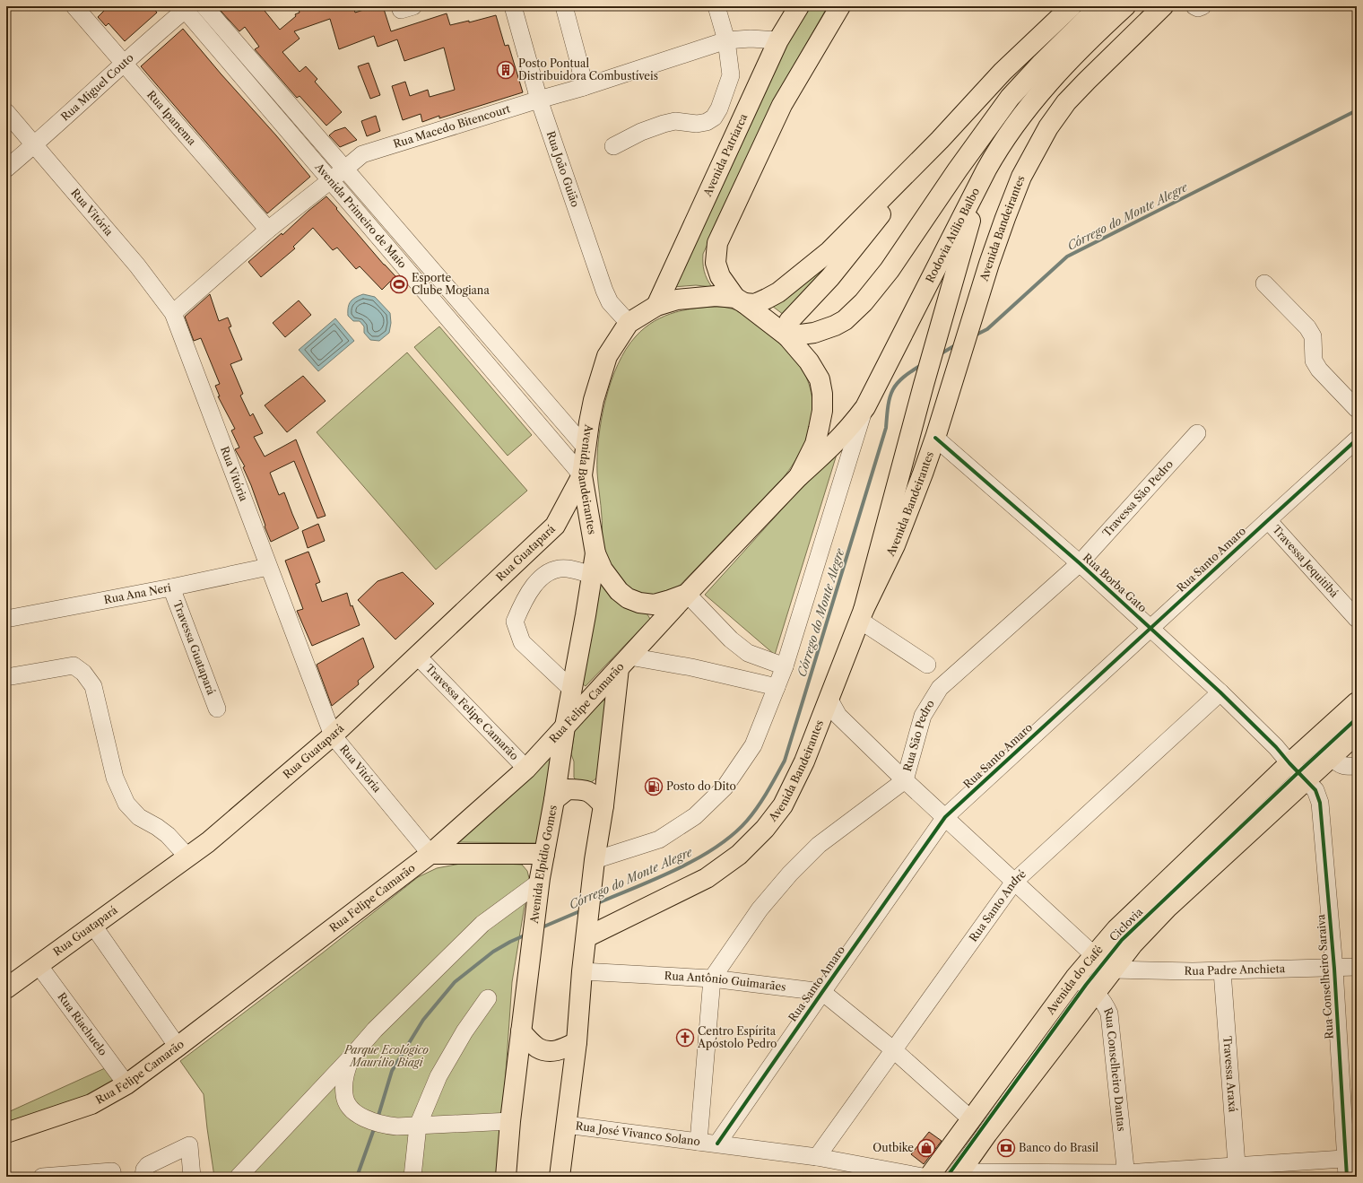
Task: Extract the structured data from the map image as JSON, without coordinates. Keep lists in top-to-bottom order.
{
  "streets": {
    "main road": [
      "Avenida Patriarca",
      "Avenida Bandeirantes",
      "Rodovia Atílio Balbo",
      "Rua Guatapará",
      "Rua Felipe Camarão",
      "Avenida Elpídio Gomes",
      "Avenida do Café"
    ],
    "street": [
      "Rua Miguel Couto",
      "Rua Ipanema",
      "Rua Macedo Bitencourt",
      "Rua João Guião",
      "Rua Vitória",
      "Avenida Primeiro de Maio",
      "Travessa São Pedro",
      "Rua Santo Amaro",
      "Travessa Jequitibá",
      "Rua Borba Gato",
      "Rua Ana Neri",
      "Travessa Guatapará",
      "Travessa Felipe Camarão",
      "Rua São Pedro",
      "Rua Santo André",
      "Rua Padre Anchieta",
      "Rua Conselheiro Saraiva",
      "Rua Antônio Guimarães",
      "Rua Riachuelo",
      "Rua Conselheiro Dantas",
      "Travessa Araxá",
      "Rua José Vivanco Solano"
    ],
    "cycle path": ["Ciclovia"]
  },
  "crossings": [
    ["Rua Miguel Couto", "Rua Ipanema"],
    ["Rua Miguel Couto", "Rua Vitória"],
    ["Rua Miguel Couto", "Avenida Primeiro de Maio"],
    ["Rua Ipanema", "Rua Macedo Bitencourt"],
    ["Rua Macedo Bitencourt", "Avenida Patriarca"],
    ["Rua Macedo Bitencourt", "Rua João Guião"],
    ["Rua Macedo Bitencourt", "Rua Vitória"],
    ["Rua Macedo Bitencourt", "Avenida Primeiro de Maio"],
    ["Avenida Patriarca", "Avenida Bandeirantes"],
    ["Rua João Guião", "Avenida Bandeirantes"],
    ["Rua Vitória", "Rua Guatapará"],
    ["Rua Vitória", "Rua Ana Neri"],
    ["Rua Vitória", "Rua Felipe Camarão"],
    ["Avenida Primeiro de Maio", "Avenida Bandeirantes"],
    ["Avenida Primeiro de Maio", "Rua Guatapará"],
    ["Avenida Bandeirantes", "Rua Guatapará"],
    ["Avenida Bandeirantes", "Rua Borba Gato"],
    ["Avenida Bandeirantes", "Avenida Elpídio Gomes"],
    ["Travessa São Pedro", "Rua Borba Gato"],
    ["Travessa São Pedro", "Rua São Pedro"],
    ["Rua Guatapará", "Travessa Felipe Camarão"],
    ["Rua Guatapará", "Rua Riachuelo"],
    ["Rua Santo Amaro", "Travessa Jequitibá"],
    ["Rua Santo Amaro", "Rua Borba Gato"],
    ["Rua Santo Amaro", "Rua Antônio Guimarães"],
    ["Rua Santo Amaro", "Rua José Vivanco Solano"],
    ["Rua Borba Gato", "Rua São Pedro"],
    ["Rua Borba Gato", "Rua Santo André"],
    ["Rua Borba Gato", "Rua Conselheiro Saraiva"],
    ["Rua Borba Gato", "Avenida do Café"],
    ["Rua Ana Neri", "Travessa Guatapará"],
    ["Rua Felipe Camarão", "Travessa Felipe Camarão"],
    ["Rua Felipe Camarão", "Avenida Elpídio Gomes"],
    ["Rua Felipe Camarão", "Rua Riachuelo"],
    ["Rua São Pedro", "Rua Antônio Guimarães"],
    ["Rua Santo André", "Rua José Vivanco Solano"],
    ["Rua Padre Anchieta", "Rua Conselheiro Saraiva"],
    ["Rua Padre Anchieta", "Avenida do Café"],
    ["Rua Padre Anchieta", "Travessa Araxá"],
    ["Rua Conselheiro Saraiva", "Avenida do Café"],
    ["Avenida do Café", "Rua Conselheiro Dantas"]
  ],
  "water": ["Córrego do Monte Alegre"],
  "parks": ["Parque Ecológico Maurílio Biagi"],
  "places": {
    "building": ["Posto Pontual Distribuidora Combustíveis"],
    "sports": ["Esporte Clube Mogiana"],
    "fuel station": ["Posto do Dito"],
    "church": ["Centro Espírita Apóstolo Pedro"],
    "shop": ["Outbike"],
    "bank": ["Banco do Brasil"]
  }
}
